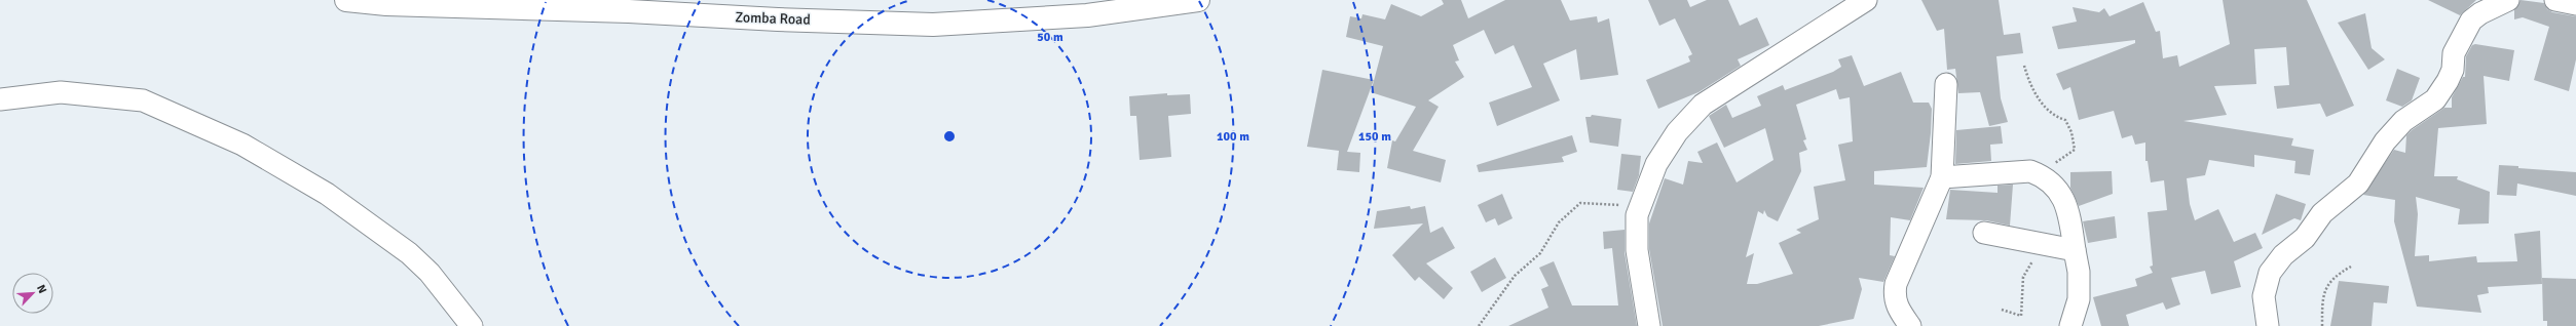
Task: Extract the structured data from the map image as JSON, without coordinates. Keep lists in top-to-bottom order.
{
  "streets": {
    "highway": ["Zomba Road"]
  },
  "north": "top right",
  "rings": ["50 m", "100 m", "150 m"]
}
